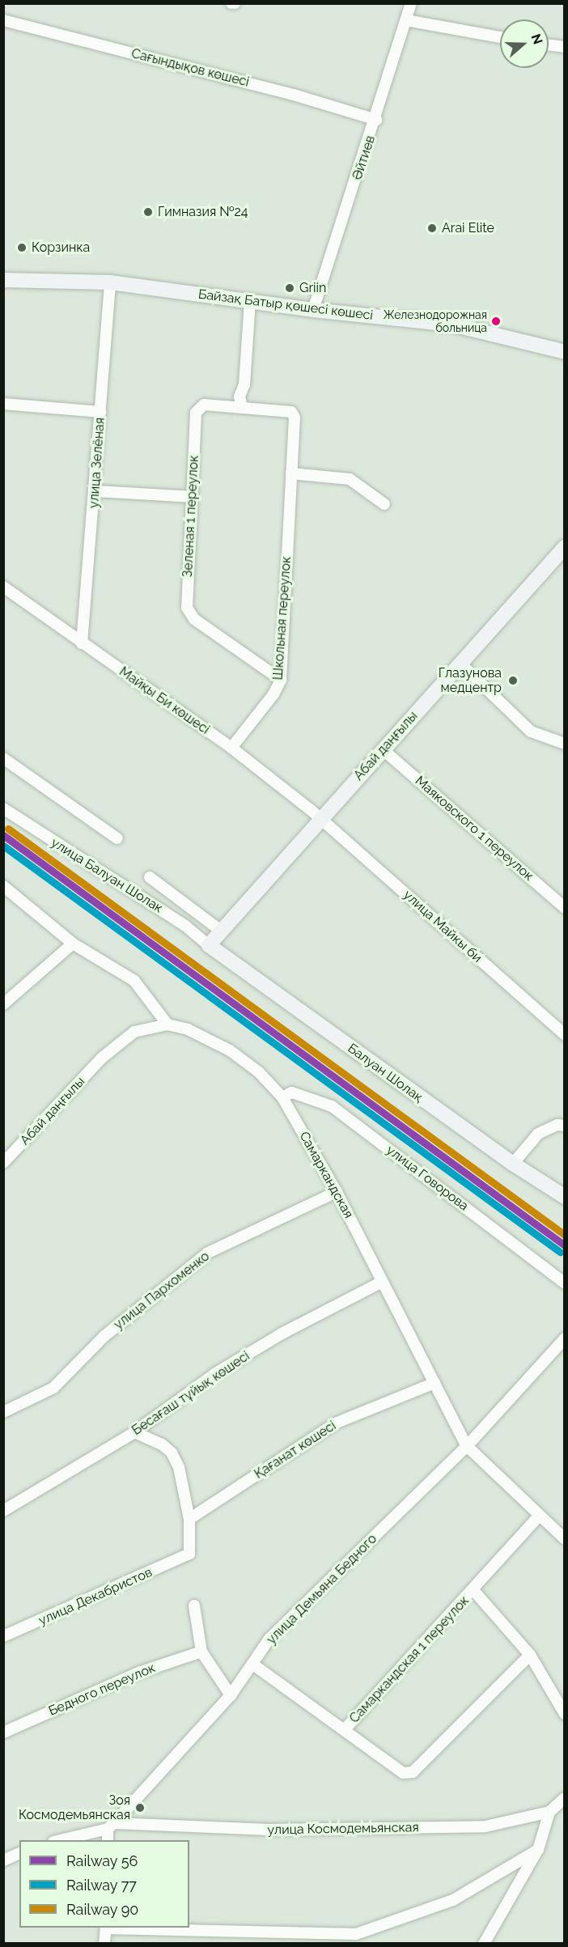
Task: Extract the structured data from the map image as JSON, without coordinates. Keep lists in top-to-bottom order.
{
  "streets": {
    "main road": ["Байзақ Батыр қөшесі көшесі", "Абай даңғылы", "Балуан Шолақ"],
    "street": [
      "Сағындықов көшесі",
      "Әйтиев",
      "улица Зелёная",
      "Зеленая 1 переулок",
      "Школьная переулок",
      "Майқы Би көшесі",
      "Маяковского 1 переулок",
      "улица Балуан Шолак",
      "улица Майкы би",
      "Самаркандская",
      "улица Говорова",
      "улица Пархоменко",
      "Бесағаш тұйық көшесі",
      "Қағанат көшесі",
      "улица Демьяна Бедного",
      "улица Декабристов",
      "Самаркандская 1 переулок",
      "Бедного переулок",
      "улица Космодемьянская"
    ]
  },
  "crossings": [
    ["Сағындықов көшесі", "Әйтиев"],
    ["Әйтиев", "Байзақ Батыр қөшесі көшесі"],
    ["Байзақ Батыр қөшесі көшесі", "улица Зелёная"],
    ["улица Зелёная", "Майқы Би көшесі"],
    ["Зеленая 1 переулок", "Школьная переулок"],
    ["Школьная переулок", "Майқы Би көшесі"],
    ["Майқы Би көшесі", "Абай даңғылы"],
    ["Майқы Би көшесі", "улица Майкы би"],
    ["Абай даңғылы", "Маяковского 1 переулок"],
    ["Абай даңғылы", "улица Балуан Шолак"],
    ["Абай даңғылы", "улица Майкы би"],
    ["Абай даңғылы", "Балуан Шолақ"],
    ["Абай даңғылы", "Самаркандская"],
    ["улица Балуан Шолак", "Балуан Шолақ"],
    ["Самаркандская", "улица Говорова"],
    ["Самаркандская", "улица Пархоменко"],
    ["Самаркандская", "Бесағаш тұйық көшесі"],
    ["Самаркандская", "Қағанат көшесі"],
    ["Самаркандская", "улица Демьяна Бедного"],
    ["Самаркандская", "Самаркандская 1 переулок"],
    ["Қағанат көшесі", "улица Декабристов"],
    ["улица Демьяна Бедного", "Самаркандская 1 переулок"],
    ["улица Демьяна Бедного", "улица Космодемьянская"]
  ],
  "places": [
    "Гимназия №24",
    "Arai Elite",
    "Корзинка",
    "Griin",
    "Железнодорожная больница",
    "Глазунова медцентр",
    "Зоя Космодемьянская"
  ],
  "lines": ["rail line 90", "rail line 56", "rail line 77"],
  "legend": ["Railway 56", "Railway 77", "Railway 90"],
  "north": "right"
}
